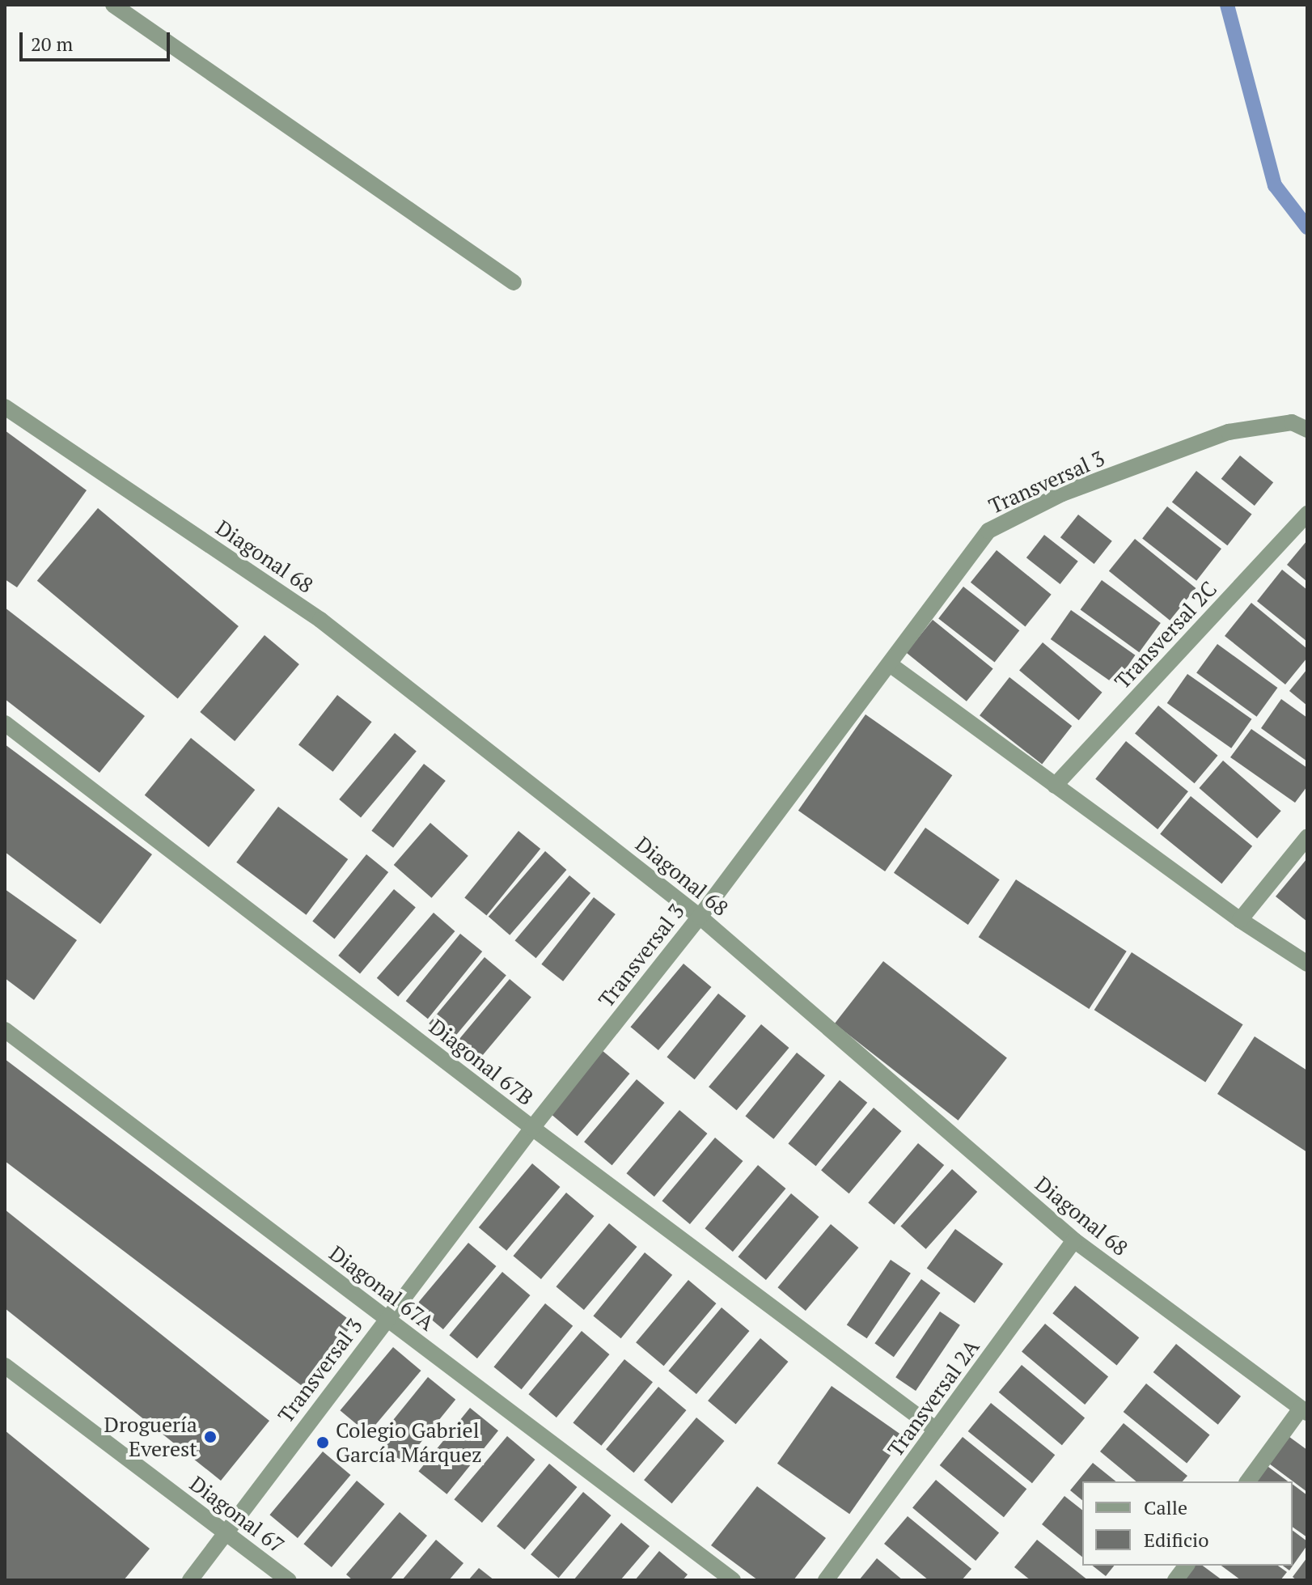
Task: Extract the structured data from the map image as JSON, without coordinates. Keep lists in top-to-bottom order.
{
  "streets": {
    "street": [
      "Transversal 3",
      "Diagonal 68",
      "Transversal 2C",
      "Diagonal 67B",
      "Diagonal 67A",
      "Transversal 2A",
      "Diagonal 67"
    ]
  },
  "crossings": [
    ["Transversal 3", "Diagonal 68"],
    ["Transversal 3", "Diagonal 67B"],
    ["Transversal 3", "Diagonal 67A"],
    ["Transversal 3", "Diagonal 67"],
    ["Diagonal 68", "Transversal 2A"],
    ["Diagonal 67B", "Transversal 2A"]
  ],
  "places": ["Droguería Everest", "Colegio Gabriel García Márquez"],
  "legend": ["Calle", "Edificio"],
  "scale_bar": "20 m"
}
